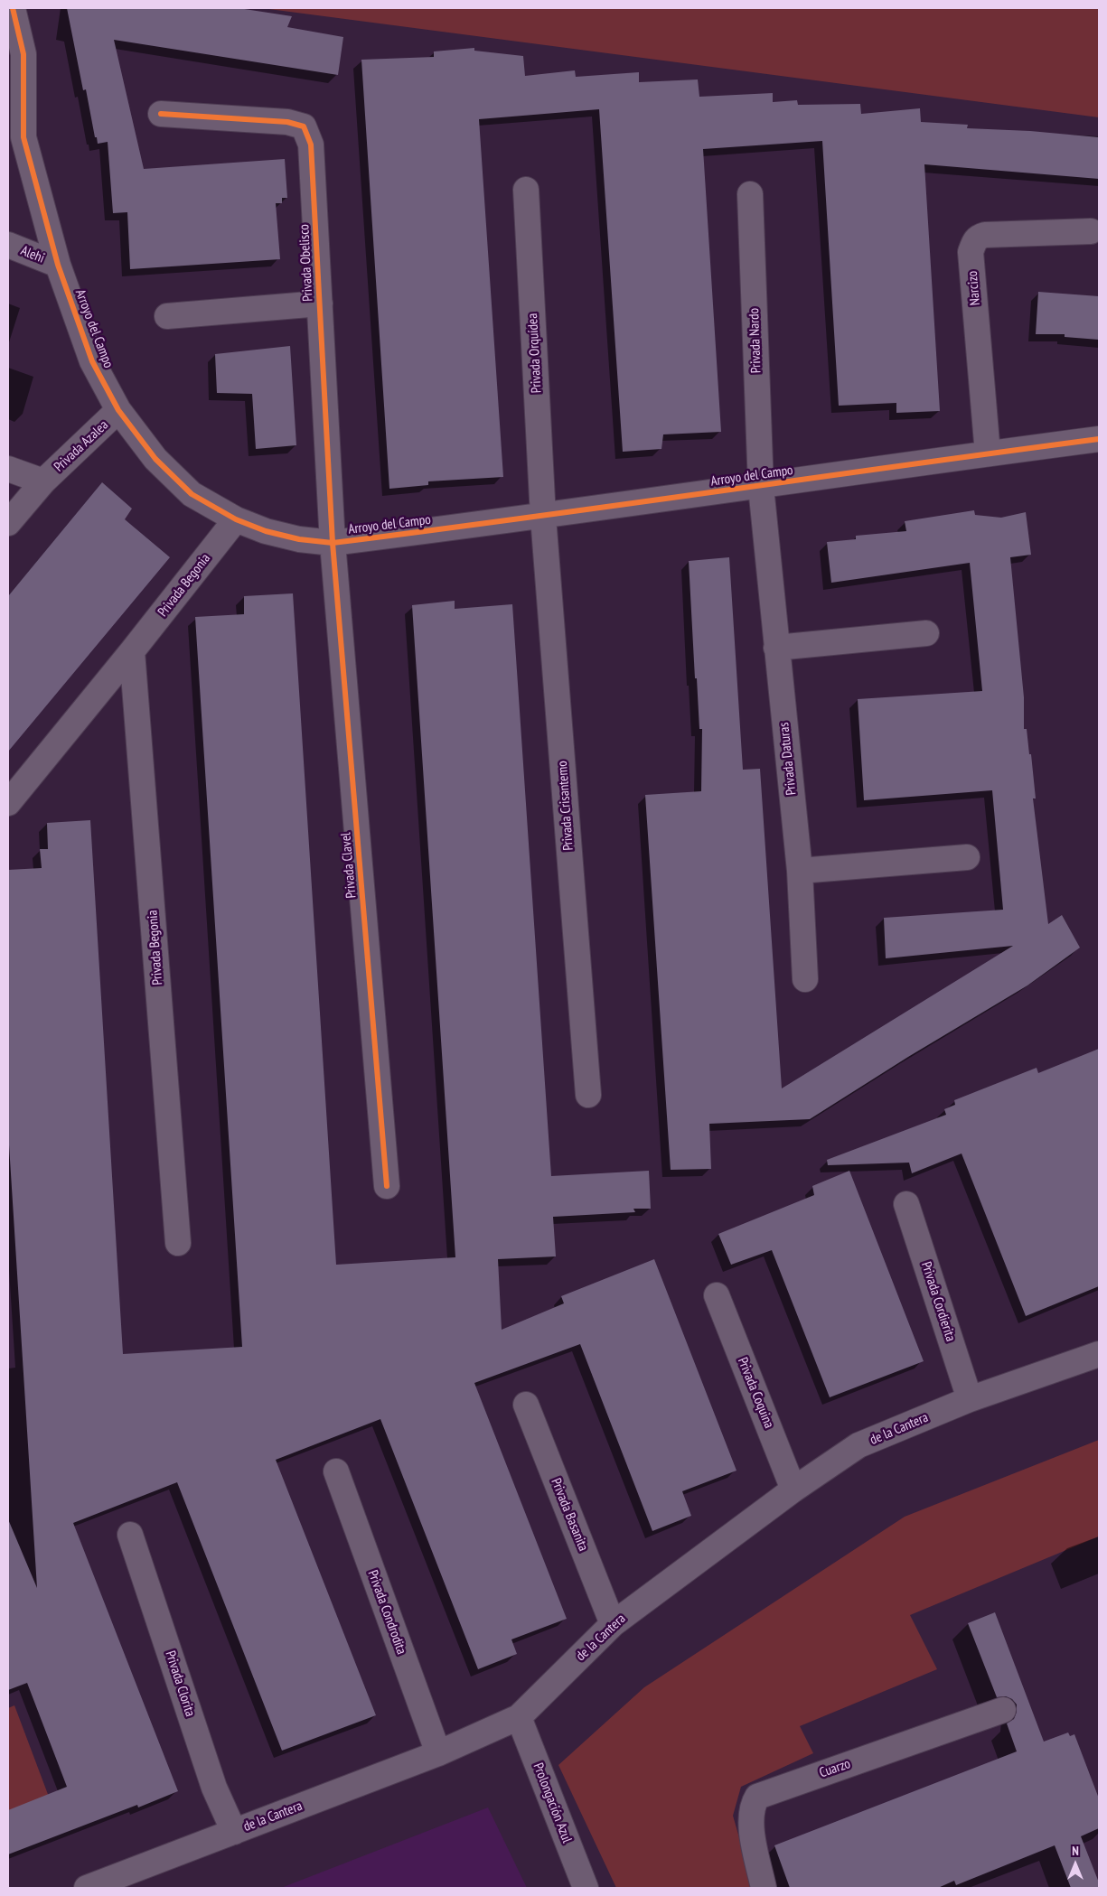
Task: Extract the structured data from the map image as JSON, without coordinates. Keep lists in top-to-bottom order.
{
  "streets": {
    "street": [
      "Alehi",
      "Privada Obelisco",
      "Narcizo",
      "Arroyo del Campo",
      "Privada Nardo",
      "Privada Orquídea",
      "Privada Azalea",
      "Privada Begonia",
      "Privada Daturas",
      "Privada Crisantemo",
      "Privada Clavel",
      "Privada Cordierita",
      "Privada Coquina",
      "de la Cantera",
      "Privada Basanita",
      "Privada Condrodita",
      "Privada Clorita",
      "Cuarzo",
      "Prolongación Azul"
    ]
  },
  "crossings": [
    ["Alehi", "Arroyo del Campo"],
    ["Privada Obelisco", "Arroyo del Campo"],
    ["Privada Obelisco", "Privada Clavel"],
    ["Narcizo", "Arroyo del Campo"],
    ["Arroyo del Campo", "Privada Nardo"],
    ["Arroyo del Campo", "Privada Orquídea"],
    ["Arroyo del Campo", "Privada Azalea"],
    ["Arroyo del Campo", "Privada Begonia"],
    ["Arroyo del Campo", "Privada Daturas"],
    ["Arroyo del Campo", "Privada Crisantemo"],
    ["Arroyo del Campo", "Privada Clavel"],
    ["Privada Nardo", "Privada Daturas"],
    ["Privada Orquídea", "Privada Crisantemo"],
    ["Privada Cordierita", "de la Cantera"],
    ["Privada Coquina", "de la Cantera"],
    ["de la Cantera", "Privada Basanita"],
    ["de la Cantera", "Privada Condrodita"],
    ["de la Cantera", "Privada Clorita"],
    ["de la Cantera", "Prolongación Azul"]
  ],
  "north": "top"
}
